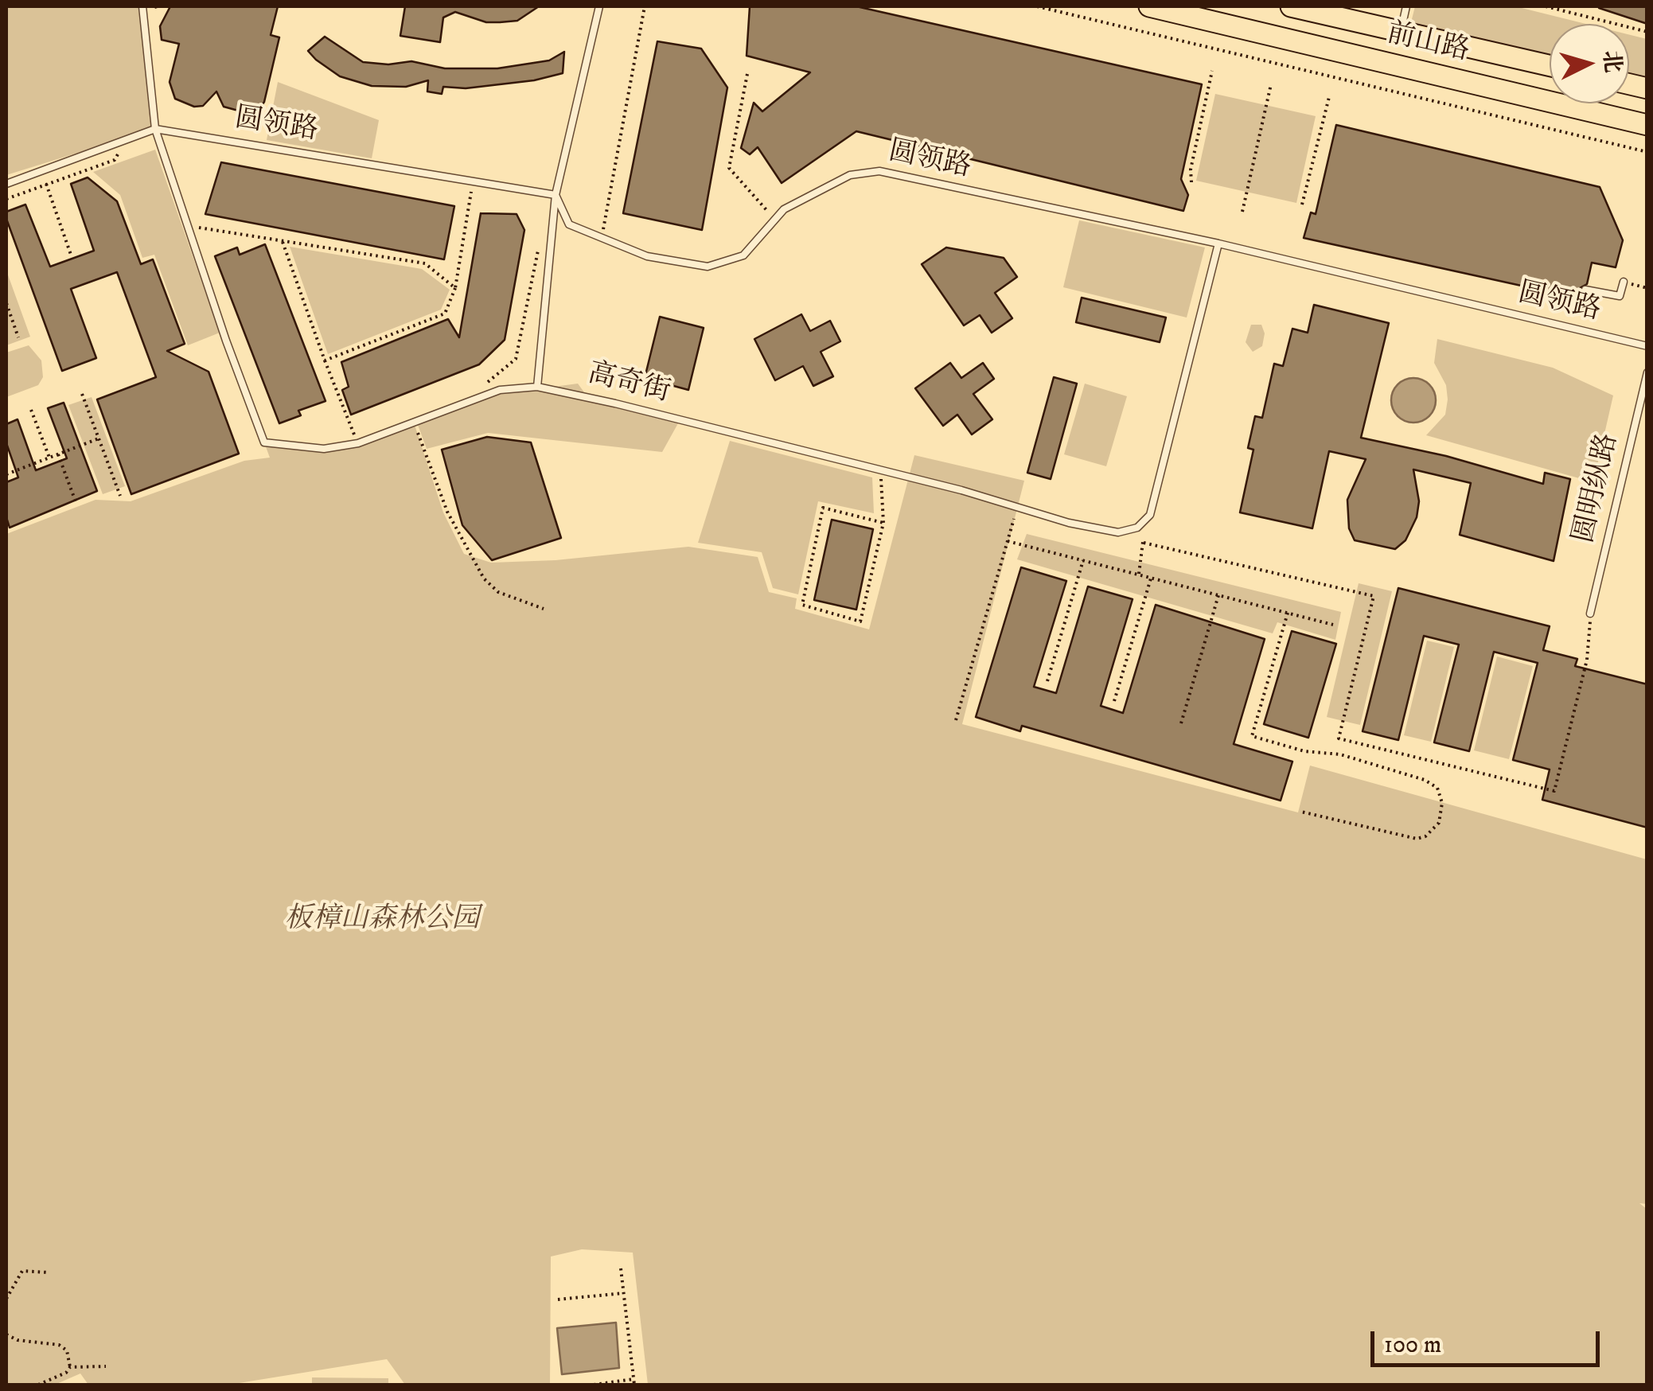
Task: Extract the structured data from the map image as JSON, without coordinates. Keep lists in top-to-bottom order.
{
  "streets": {
    "main road": ["前山路"],
    "lane": ["圆领路", "高奇街", "圆明纵路"]
  },
  "crossings": [
    ["圆领路", "高奇街"]
  ],
  "parks": ["板樟山森林公园"],
  "scale_bar": "100 m",
  "north": "right"
}
